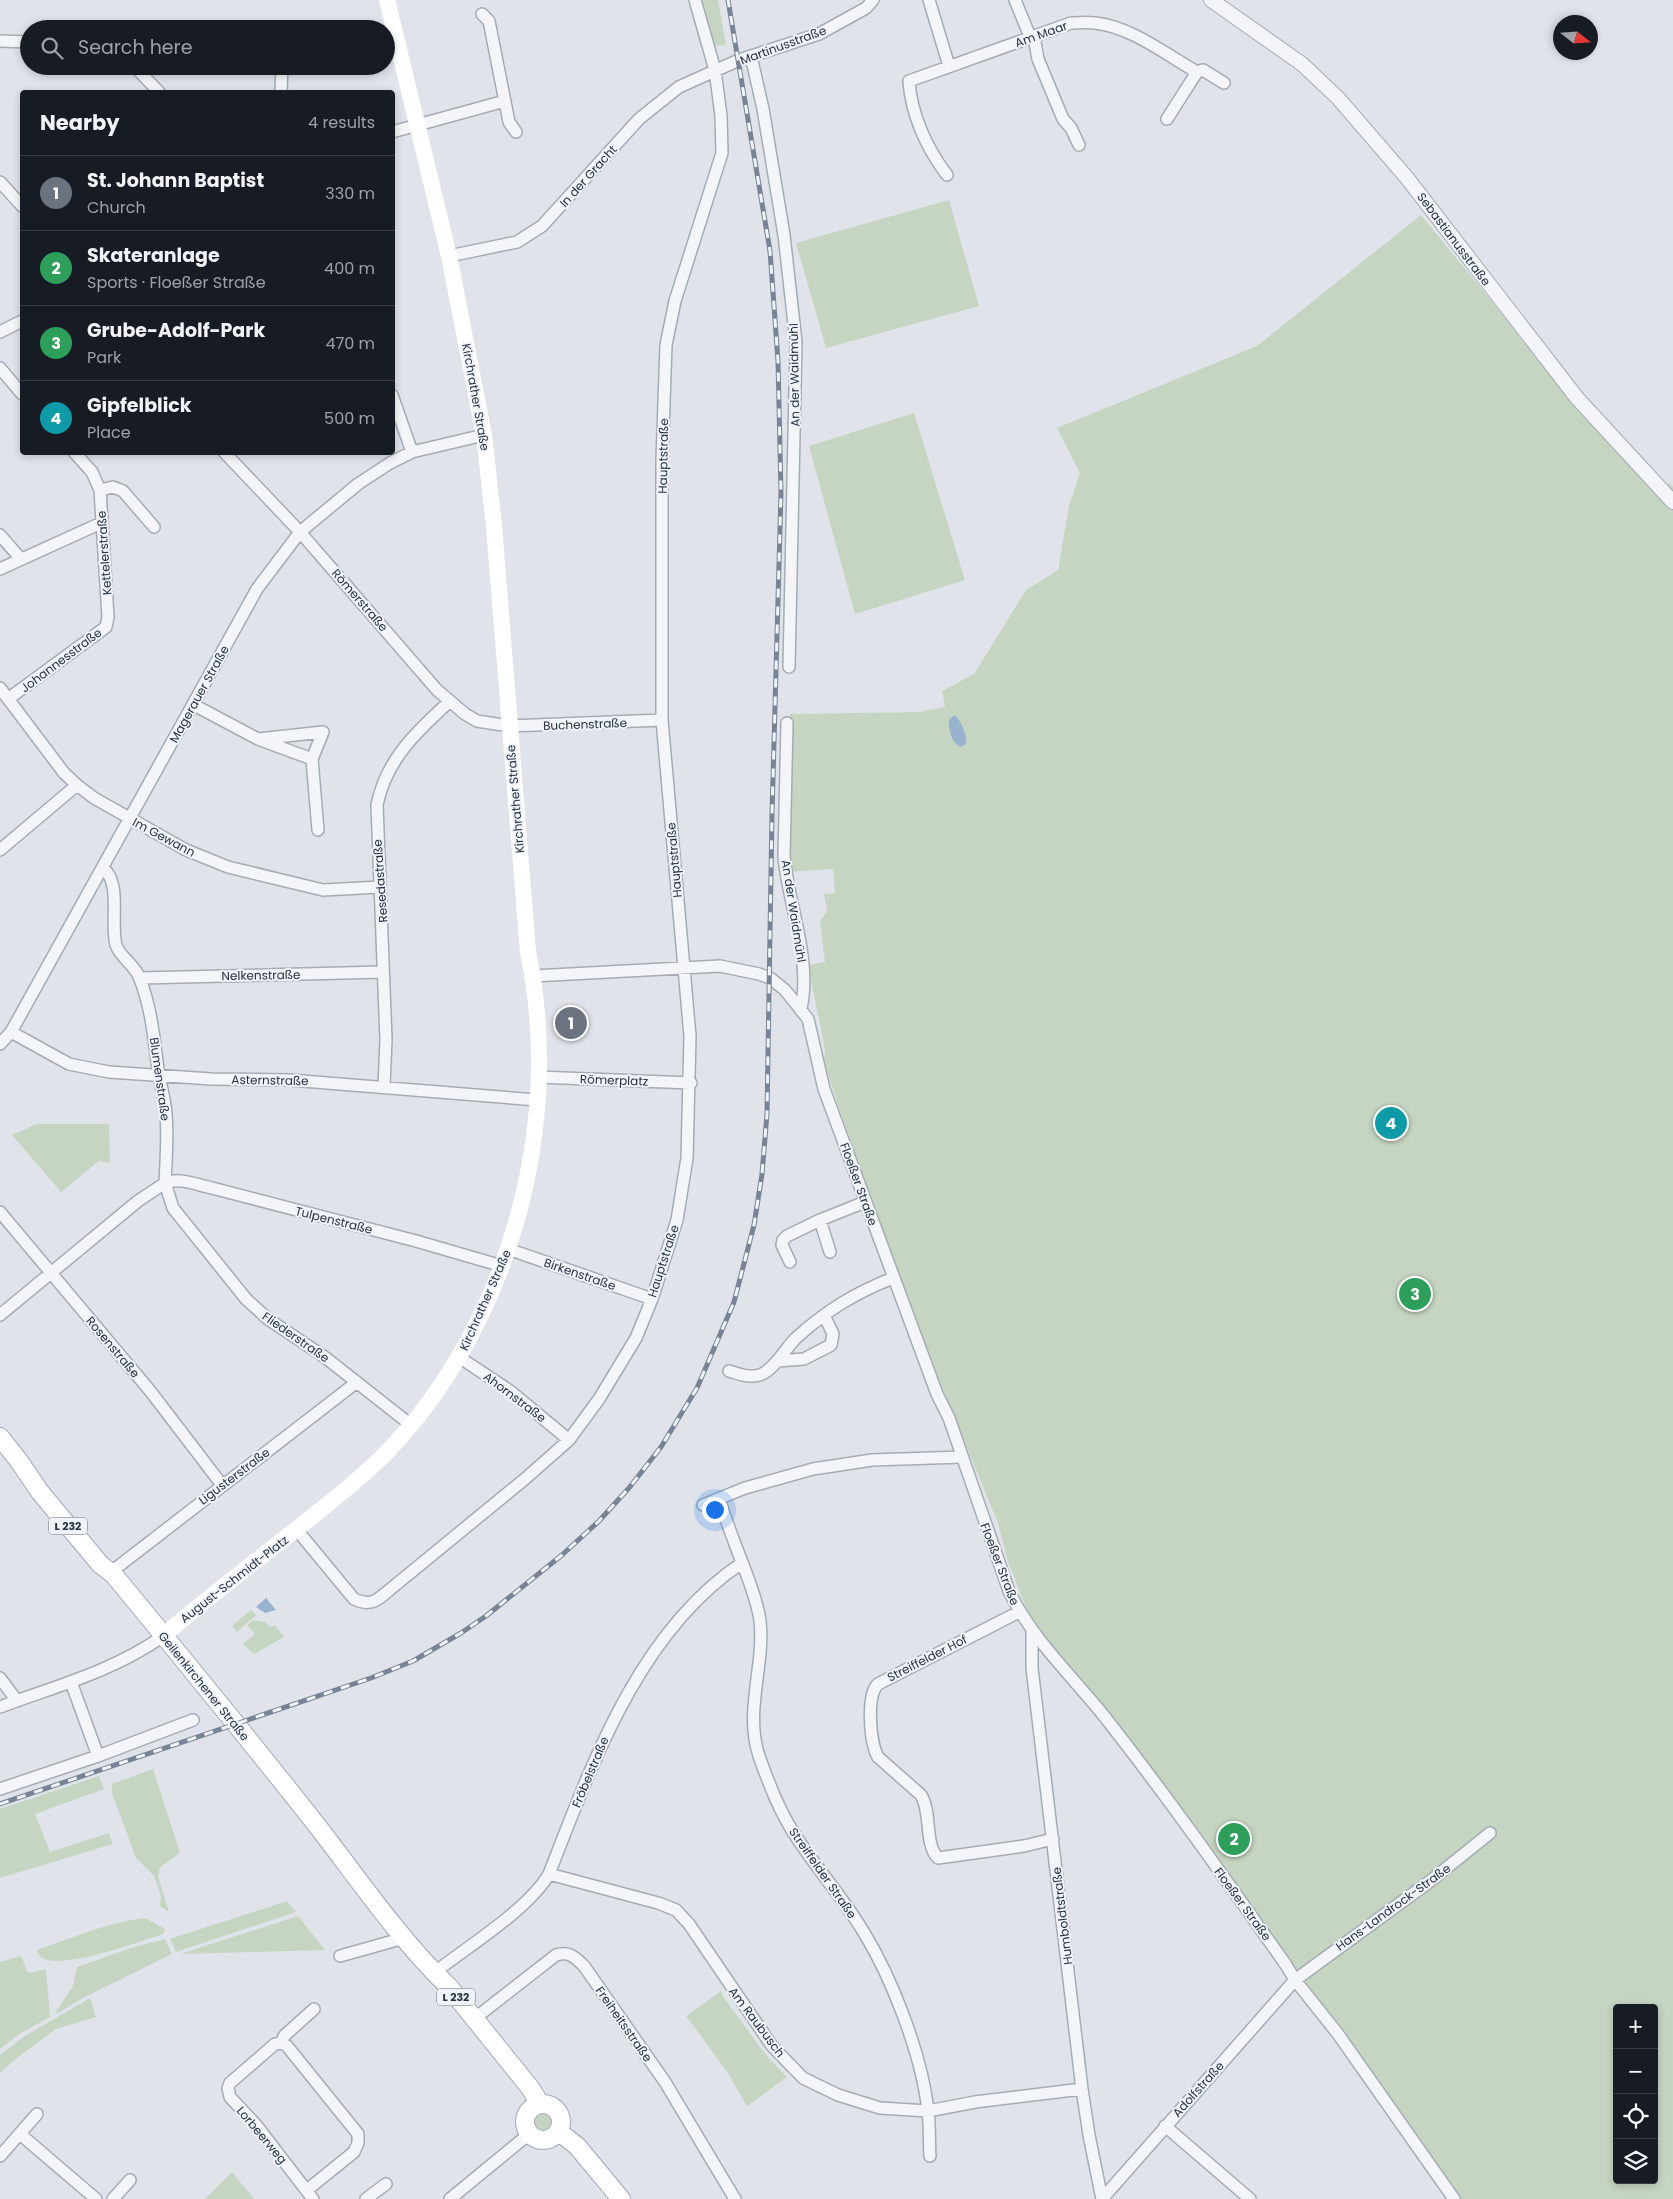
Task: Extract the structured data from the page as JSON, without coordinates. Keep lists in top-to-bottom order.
{
  "streets": {
    "main road": [
      "Kirchrather Straße",
      "L 232",
      "August-Schmidt-Platz",
      "Geilenkirchener Straße"
    ],
    "street": [
      "Am Maar",
      "Martinusstraße",
      "In der Gracht",
      "Sebastianusstraße",
      "An der Waidmühl",
      "Hauptstraße",
      "Kettelerstraße",
      "Römerstraße",
      "Johannesstraße",
      "Magerauer Straße",
      "Buchenstraße",
      "Im Gewann",
      "Resedastraße",
      "Nelkenstraße",
      "Blumenstraße",
      "Asternstraße",
      "Römerplatz",
      "Floeßer Straße",
      "Tulpenstraße",
      "Birkenstraße",
      "Fliederstraße",
      "Rosenstraße",
      "Ahornstraße",
      "Ligusterstraße",
      "Streiffelder Hof",
      "Fröbelstraße",
      "Streiffelder Straße",
      "Hans-Landrock-Straße",
      "Humboldtstraße",
      "Am Raubusch",
      "Freiheitsstraße",
      "Adolfstraße",
      "Lorbeerweg"
    ]
  },
  "crossings": [
    ["Martinusstraße", "In der Gracht"],
    ["Martinusstraße", "An der Waidmühl"],
    ["Martinusstraße", "Hauptstraße"],
    ["In der Gracht", "Kirchrather Straße"],
    ["In der Gracht", "Hauptstraße"],
    ["An der Waidmühl", "Floeßer Straße"],
    ["Kirchrather Straße", "Römerstraße"],
    ["Kirchrather Straße", "Magerauer Straße"],
    ["Kirchrather Straße", "Buchenstraße"],
    ["Kirchrather Straße", "Asternstraße"],
    ["Kirchrather Straße", "Römerplatz"],
    ["Kirchrather Straße", "Tulpenstraße"],
    ["Kirchrather Straße", "Birkenstraße"],
    ["Kirchrather Straße", "Fliederstraße"],
    ["Kirchrather Straße", "Ahornstraße"],
    ["Kirchrather Straße", "August-Schmidt-Platz"],
    ["Hauptstraße", "Buchenstraße"],
    ["Hauptstraße", "Römerplatz"],
    ["Hauptstraße", "Floeßer Straße"],
    ["Hauptstraße", "Birkenstraße"],
    ["Hauptstraße", "Ahornstraße"],
    ["Hauptstraße", "August-Schmidt-Platz"],
    ["Kettelerstraße", "Johannesstraße"],
    ["Römerstraße", "Magerauer Straße"],
    ["Römerstraße", "Buchenstraße"],
    ["Römerstraße", "Resedastraße"],
    ["Johannesstraße", "Im Gewann"],
    ["Magerauer Straße", "Im Gewann"],
    ["Magerauer Straße", "Blumenstraße"],
    ["Magerauer Straße", "Asternstraße"],
    ["Im Gewann", "Resedastraße"],
    ["Resedastraße", "Nelkenstraße"],
    ["Resedastraße", "Asternstraße"],
    ["Nelkenstraße", "Blumenstraße"],
    ["Blumenstraße", "Asternstraße"],
    ["Blumenstraße", "Tulpenstraße"],
    ["Blumenstraße", "Fliederstraße"],
    ["Floeßer Straße", "Streiffelder Hof"],
    ["Floeßer Straße", "Hans-Landrock-Straße"],
    ["Floeßer Straße", "Humboldtstraße"],
    ["Floeßer Straße", "Adolfstraße"],
    ["Tulpenstraße", "Fliederstraße"],
    ["Fliederstraße", "Ligusterstraße"],
    ["Rosenstraße", "Ligusterstraße"],
    ["Ligusterstraße", "Geilenkirchener Straße"],
    ["L 232", "Geilenkirchener Straße"],
    ["August-Schmidt-Platz", "Geilenkirchener Straße"],
    ["Streiffelder Hof", "Humboldtstraße"],
    ["Geilenkirchener Straße", "Fröbelstraße"],
    ["Geilenkirchener Straße", "Freiheitsstraße"],
    ["Fröbelstraße", "Streiffelder Straße"],
    ["Fröbelstraße", "Am Raubusch"],
    ["Streiffelder Straße", "Am Raubusch"],
    ["Hans-Landrock-Straße", "Adolfstraße"],
    ["Humboldtstraße", "Am Raubusch"],
    ["Humboldtstraße", "Adolfstraße"]
  ],
  "north": "right",
  "page": {
    "search": "Search here",
    "heading": ["Nearby", "4 results"],
    "list": [
      {
        "mark": "1",
        "name": "St. Johann Baptist",
        "note": "Church",
        "value": "330 m"
      },
      {
        "mark": "2",
        "name": "Skateranlage",
        "note": "Sports · Floeßer Straße",
        "value": "400 m"
      },
      {
        "mark": "3",
        "name": "Grube-Adolf-Park",
        "note": "Park",
        "value": "470 m"
      },
      {
        "mark": "4",
        "name": "Gipfelblick",
        "note": "Place",
        "value": "500 m"
      }
    ],
    "pins": [
      "1",
      "4",
      "3",
      "2"
    ],
    "map_buttons": ["+", "−"]
  }
}
